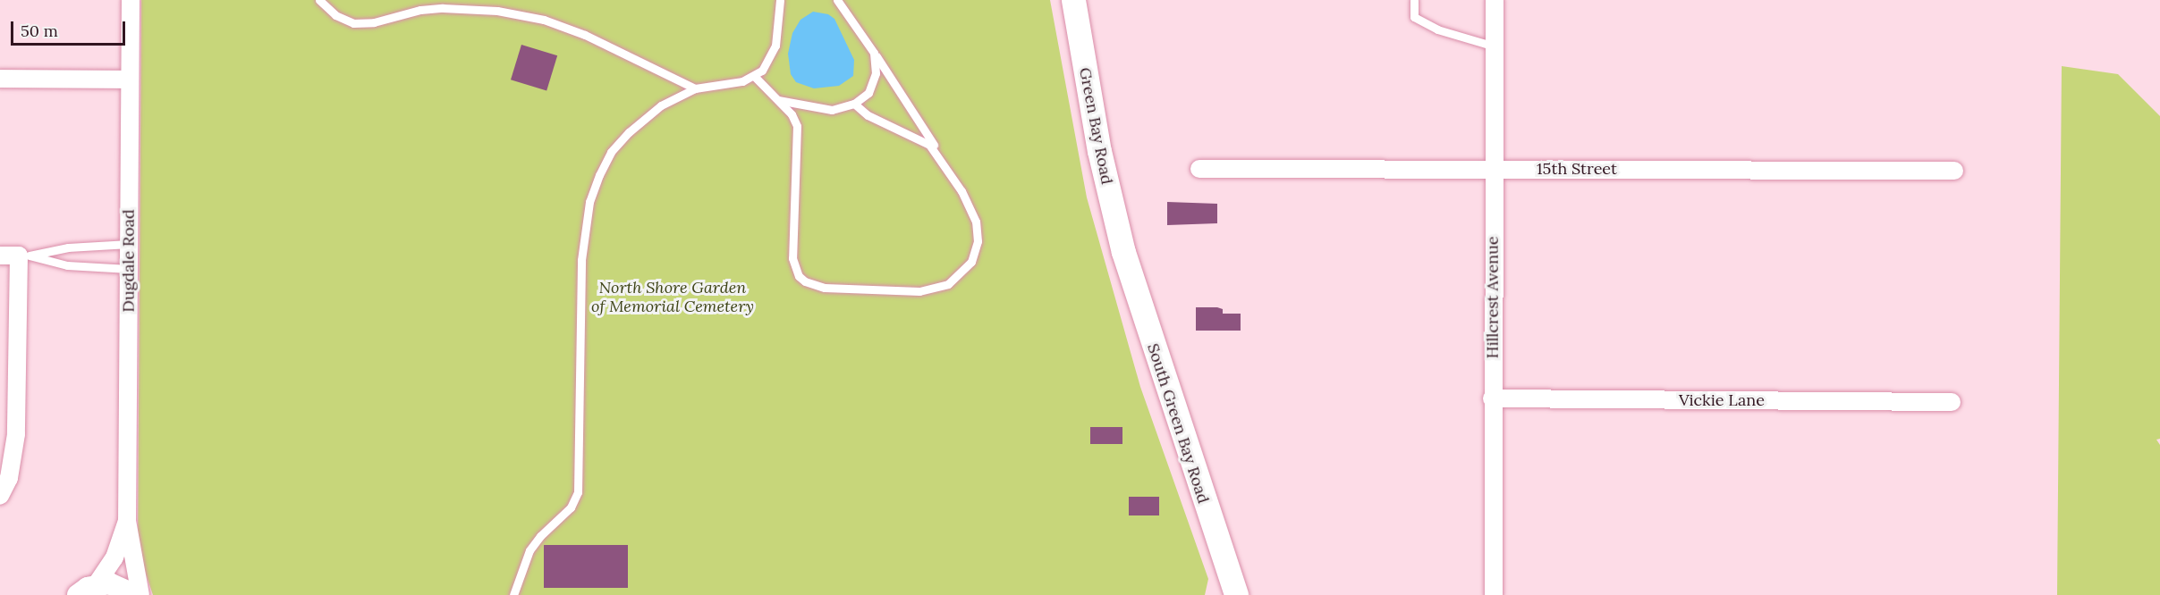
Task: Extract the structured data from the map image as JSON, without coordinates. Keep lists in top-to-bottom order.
{
  "streets": {
    "main road": ["Green Bay Road", "South Green Bay Road"],
    "street": [
      "15th Street",
      "Dugdale Road",
      "Hillcrest Avenue",
      "Vickie Lane"
    ]
  },
  "crossings": [
    ["Green Bay Road", "South Green Bay Road"],
    ["15th Street", "Hillcrest Avenue"],
    ["Hillcrest Avenue", "Vickie Lane"]
  ],
  "parks": ["North Shore Garden of Memorial Cemetery"],
  "scale_bar": "50 m"
}
